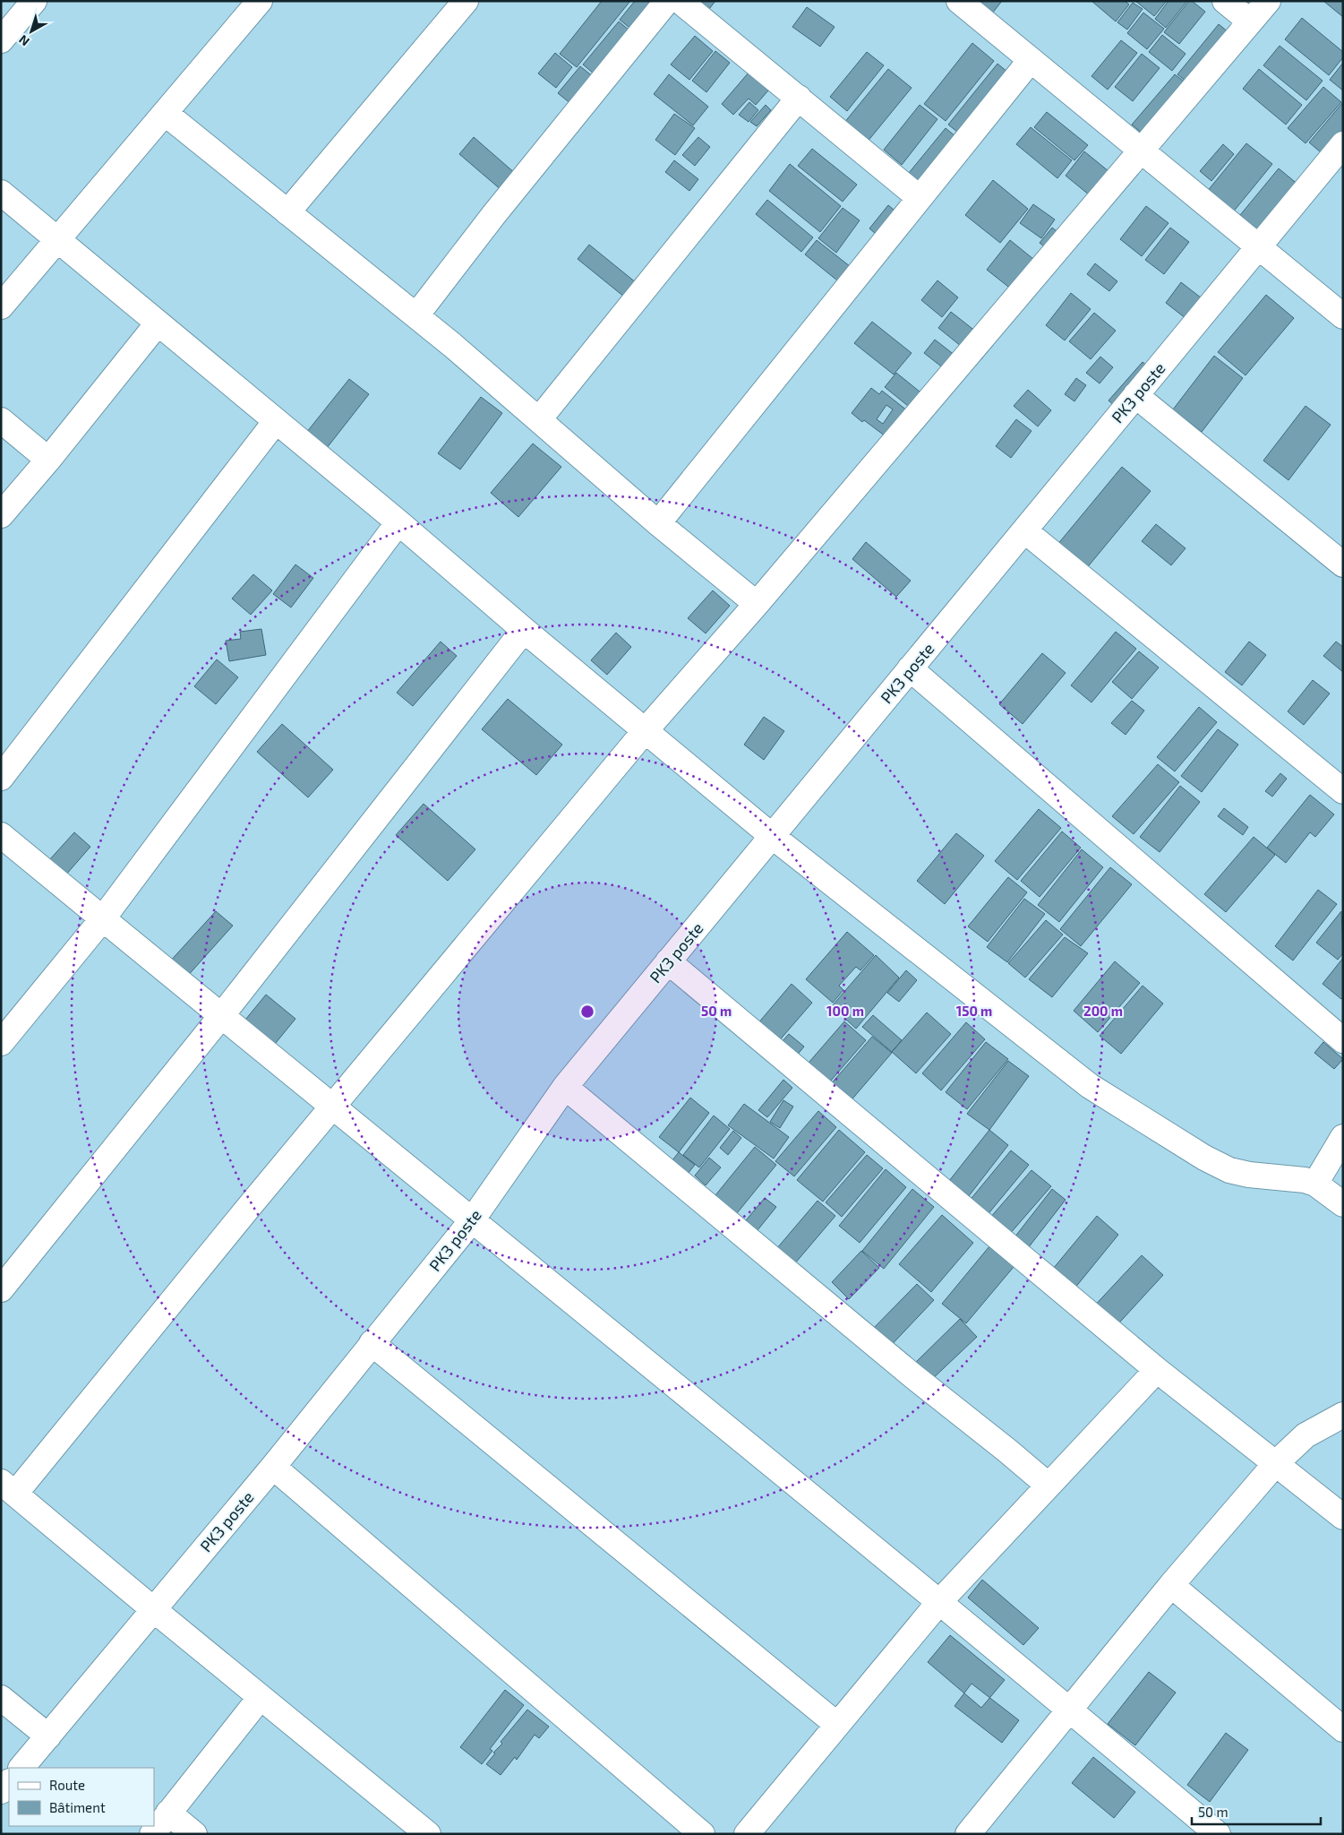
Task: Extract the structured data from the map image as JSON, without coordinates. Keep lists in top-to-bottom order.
{
  "streets": {
    "street": ["PK3 poste"]
  },
  "legend": ["Route", "Bâtiment"],
  "scale_bar": "50 m",
  "north": "bottom left",
  "rings": [
    "50 m",
    "100 m",
    "150 m",
    "200 m"
  ]
}
